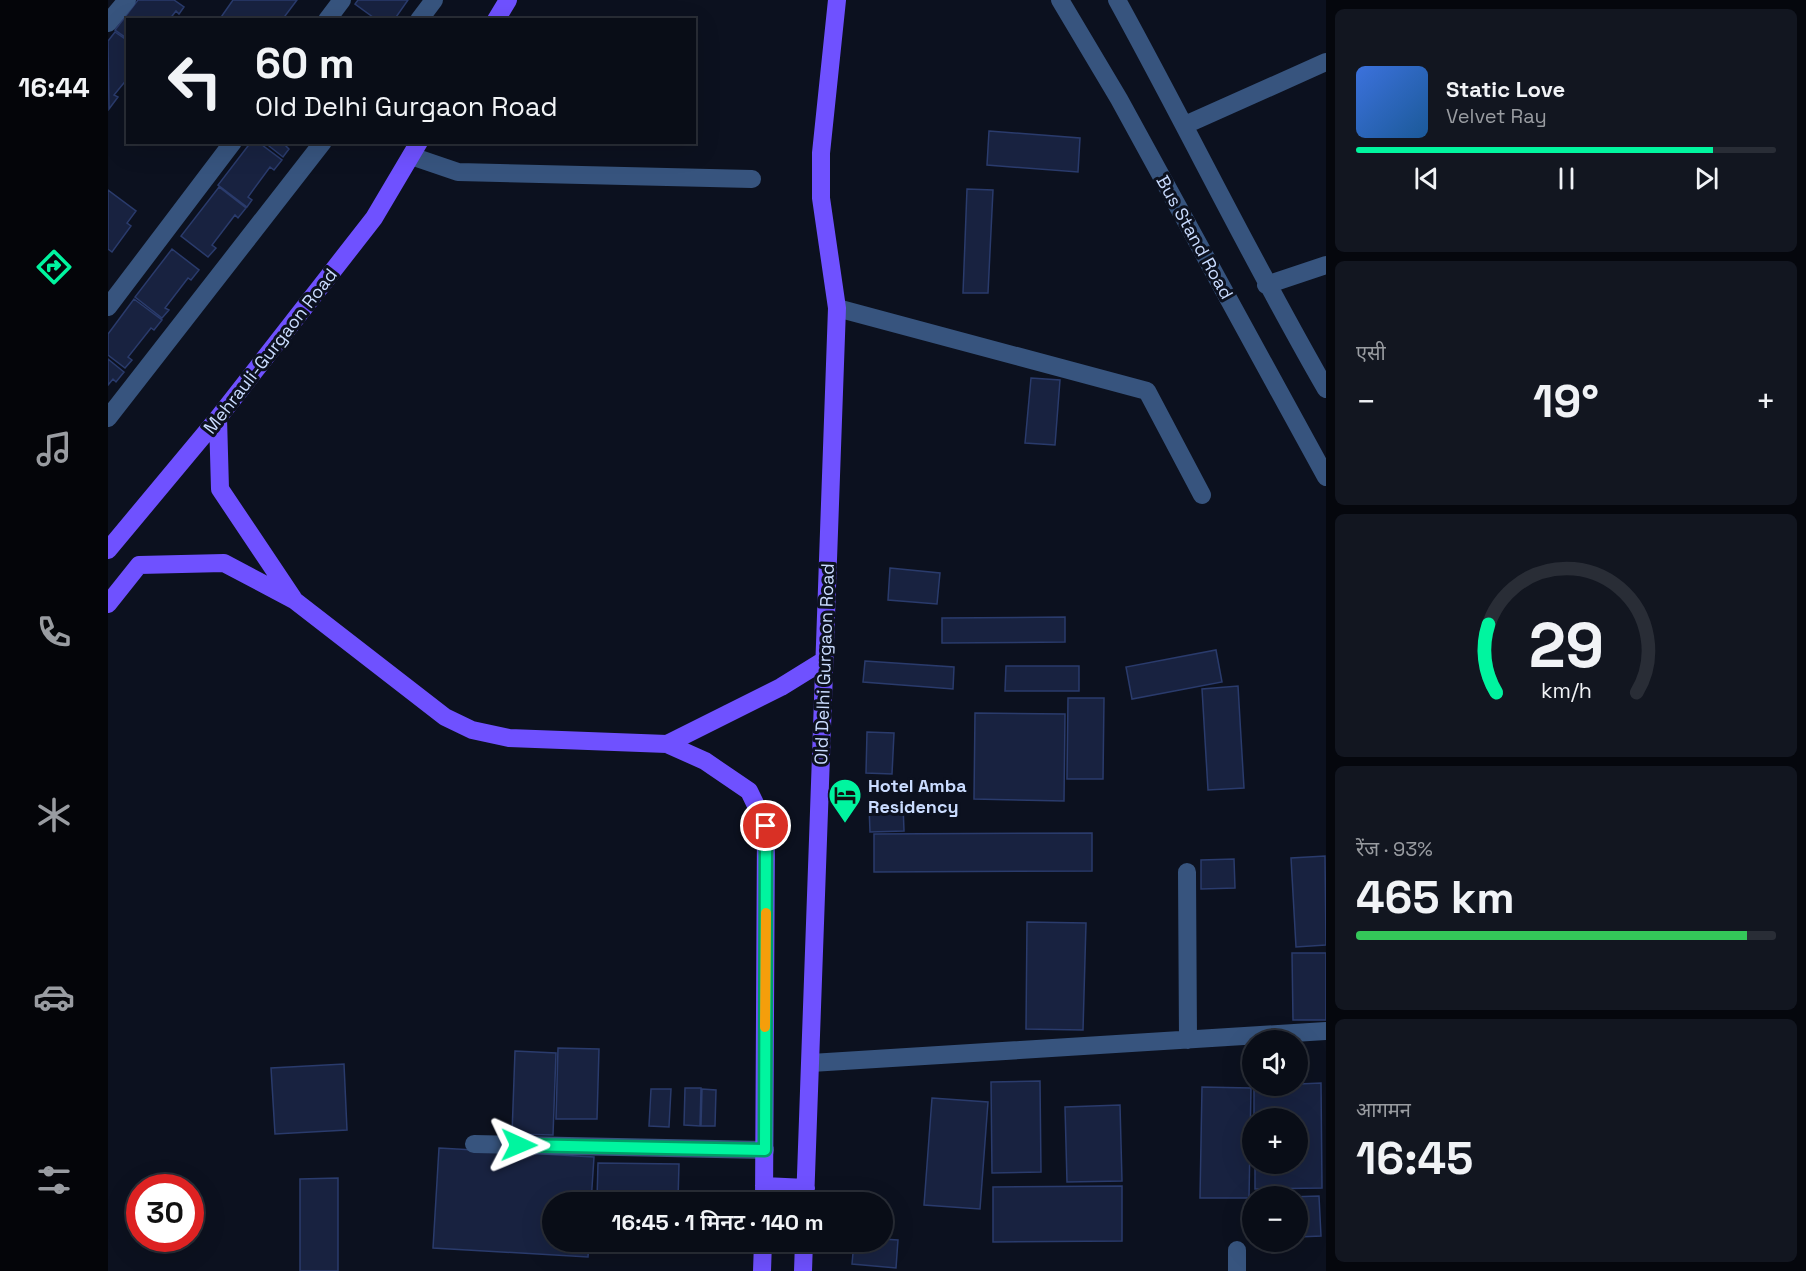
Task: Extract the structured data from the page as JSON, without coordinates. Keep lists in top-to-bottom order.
{
  "streets": {
    "main road": ["Mehrauli-Gurgaon Road", "Old Delhi Gurgaon Road"],
    "street": ["Bus Stand Road"]
  },
  "places": {
    "hotel": ["Hotel Amba Residency"]
  },
  "page": {
    "tabs": "16:44",
    "turn": ["60 m", "Old Delhi Gurgaon Road"],
    "song": ["Static Love", "Velvet Ray"],
    "tile": [
      "एसी",
      ["रेंज · 93%", "465 km"],
      ["आगमन", "16:45"]
    ],
    "heat": ["−", "19°", "+"],
    "map_buttons": ["+", "−"],
    "limit": "30",
    "trip": "16:45 · 1 मिनट · 140 m",
    "gauge": ["29", "km/h"]
  }
}
